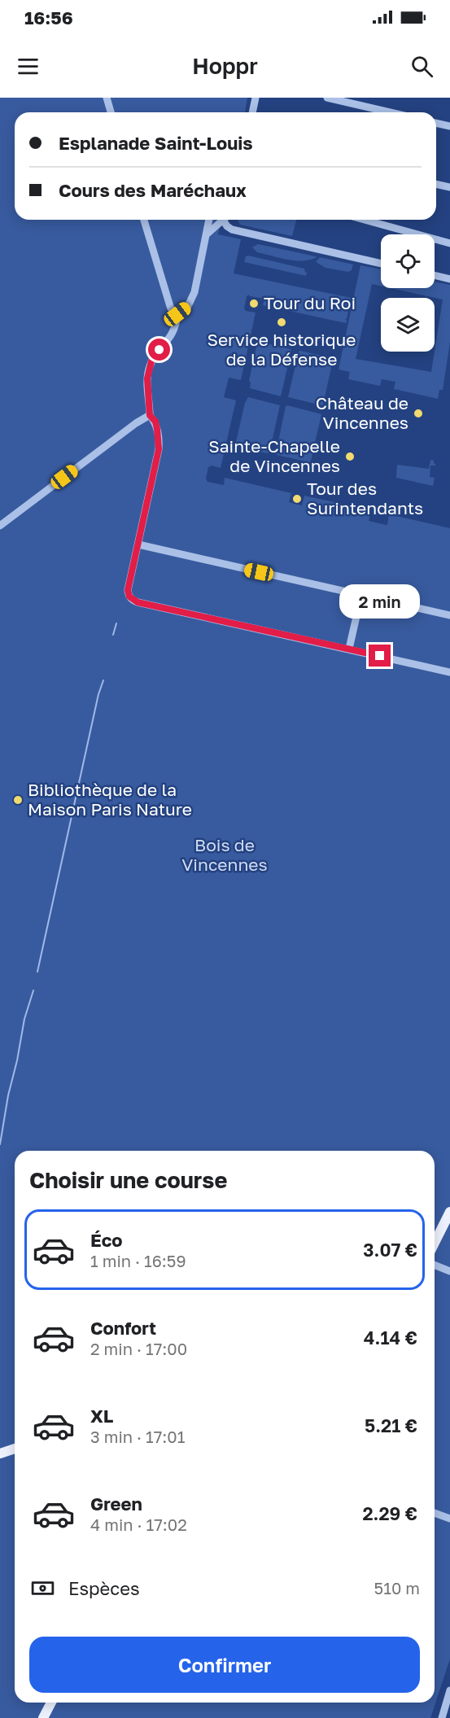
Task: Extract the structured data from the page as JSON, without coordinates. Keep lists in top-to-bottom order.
{
  "parks": ["Bois de Vincennes"],
  "places": [
    "Tour du Roi",
    "Service historique de la Défense",
    "Château de Vincennes",
    "Sainte-Chapelle de Vincennes",
    "Tour des Surintendants",
    "Bibliothèque de la Maison Paris Nature"
  ],
  "page": {
    "status": "16:56",
    "header": "Hoppr",
    "banner": ["Esplanade Saint-Louis", "Cours des Maréchaux"],
    "bubble": "2 min",
    "heading": "Choisir une course",
    "list": [
      {
        "name": "Éco",
        "note": "1 min · 16:59",
        "value": "3.07 €"
      },
      {
        "name": "Confort",
        "note": "2 min · 17:00",
        "value": "4.14 €"
      },
      {
        "name": "XL",
        "note": "3 min · 17:01",
        "value": "5.21 €"
      },
      {
        "name": "Green",
        "note": "4 min · 17:02",
        "value": "2.29 €"
      }
    ],
    "pay": ["Espèces", "510 m"],
    "buttons": "Confirmer"
  }
}
